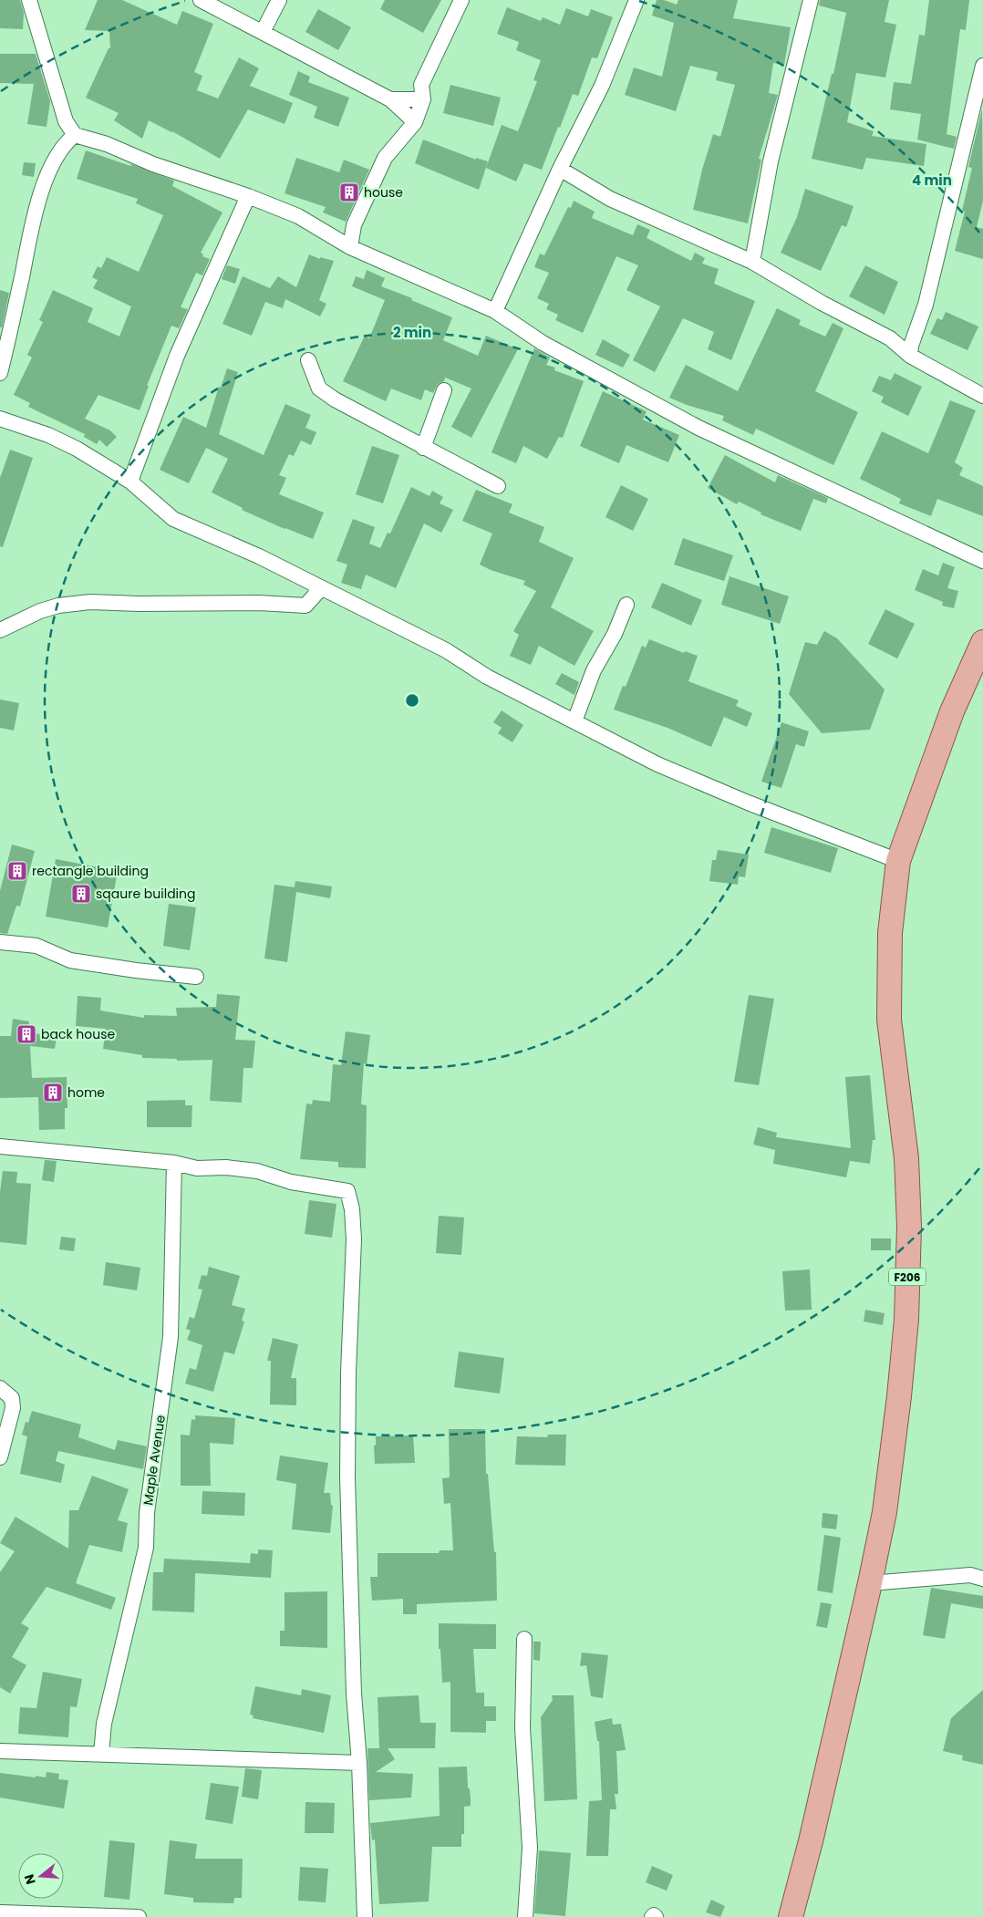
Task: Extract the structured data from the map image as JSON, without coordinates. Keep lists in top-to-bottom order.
{
  "streets": {
    "main road": ["F206"],
    "street": ["Maple Avenue"]
  },
  "places": {
    "building": [
      "house",
      "rectangle building",
      "sqaure building",
      "back house",
      "home"
    ]
  },
  "north": "left",
  "rings": ["4 min", "2 min"]
}
